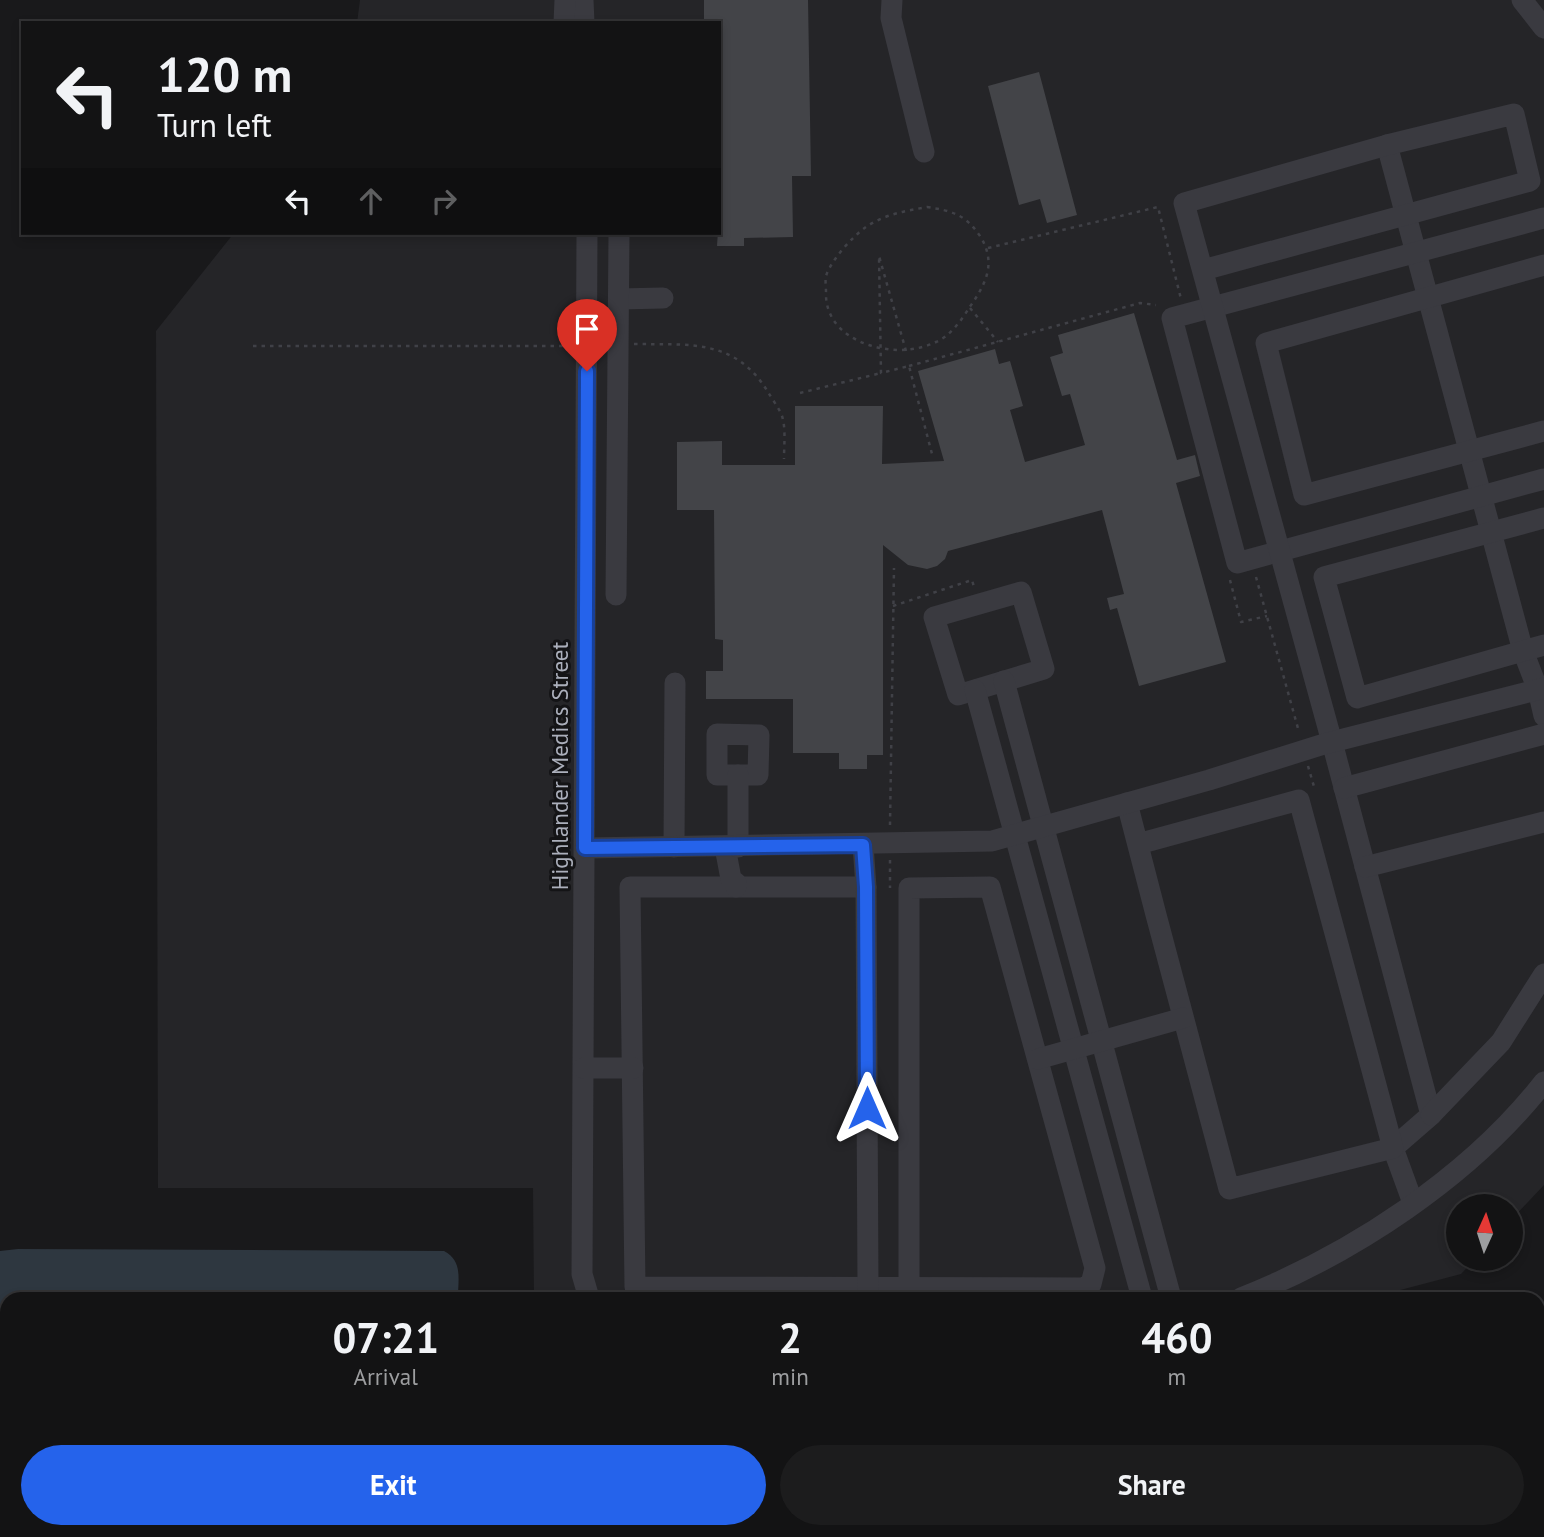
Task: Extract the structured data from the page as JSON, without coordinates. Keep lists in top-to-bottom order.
{
  "streets": {
    "street": ["Highlander Medics Street"]
  },
  "north": "top",
  "page": {
    "turn": ["120 m", "Turn left"],
    "eta": [
      "07:21",
      "Arrival",
      "2",
      "min",
      "460",
      "m"
    ],
    "buttons": ["Exit", "Share"]
  }
}
